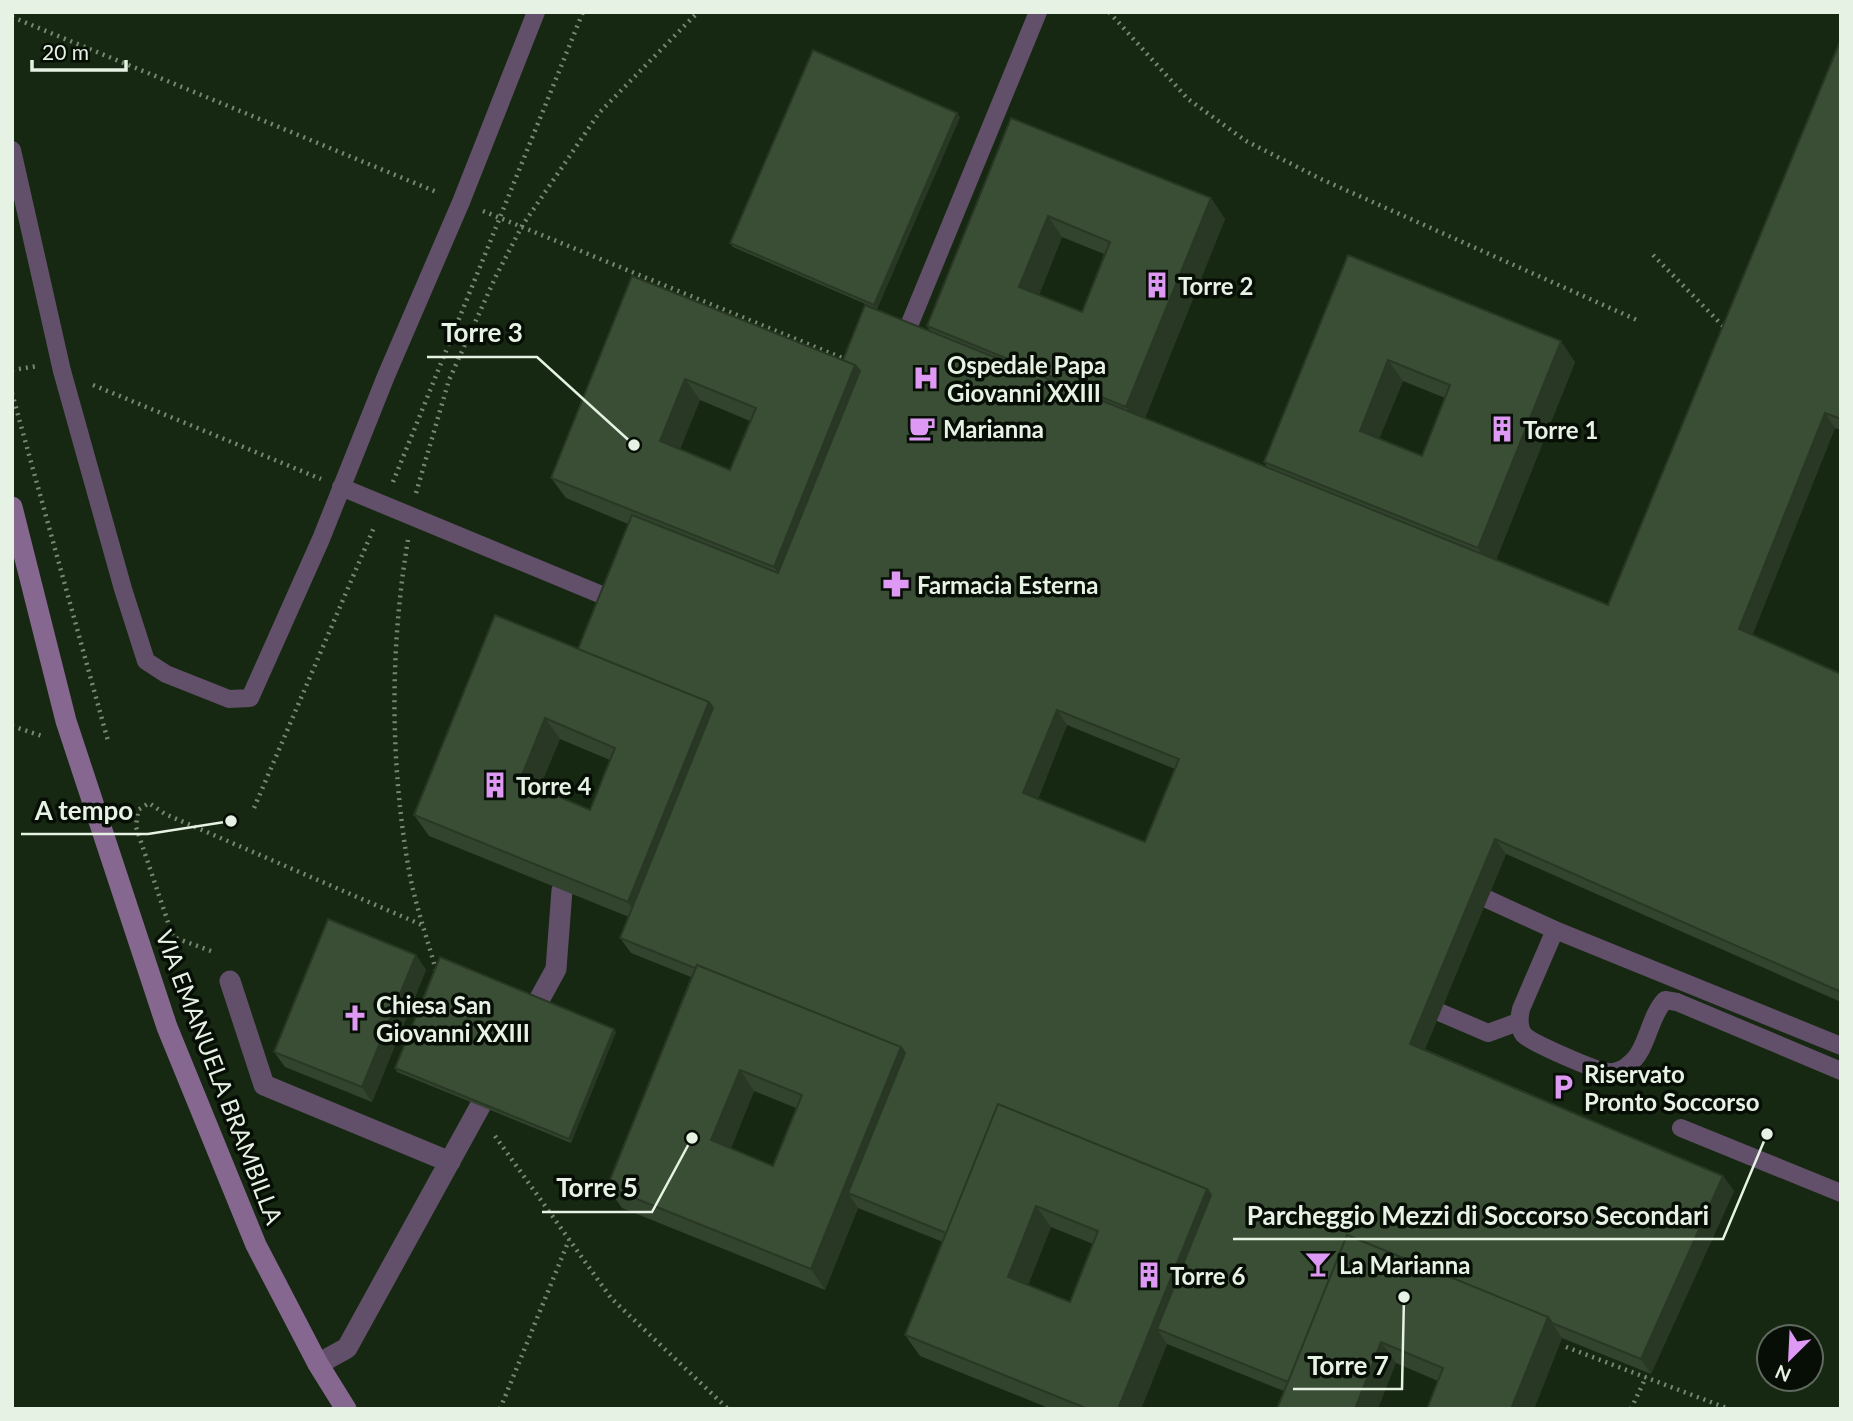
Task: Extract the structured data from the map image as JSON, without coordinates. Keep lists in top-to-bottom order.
{
  "streets": {
    "street": ["VIA EMANUELA BRAMBILLA"]
  },
  "places": {
    "building": [
      "Torre 2",
      "Torre 1",
      "Torre 4",
      "Torre 6"
    ],
    "hospital": ["Ospedale Papa Giovanni XXIII"],
    "cafe": ["Marianna"],
    "other": [
      "Torre 3",
      "A tempo",
      "Parcheggio Mezzi di Soccorso Secondari",
      "Torre 5",
      "Torre 7"
    ],
    "pharmacy": ["Farmacia Esterna"],
    "church": ["Chiesa San Giovanni XXIII"],
    "parking": ["Riservato Pronto Soccorso"],
    "bar": ["La Marianna"]
  },
  "scale_bar": "20 m",
  "north": "bottom left"
}
